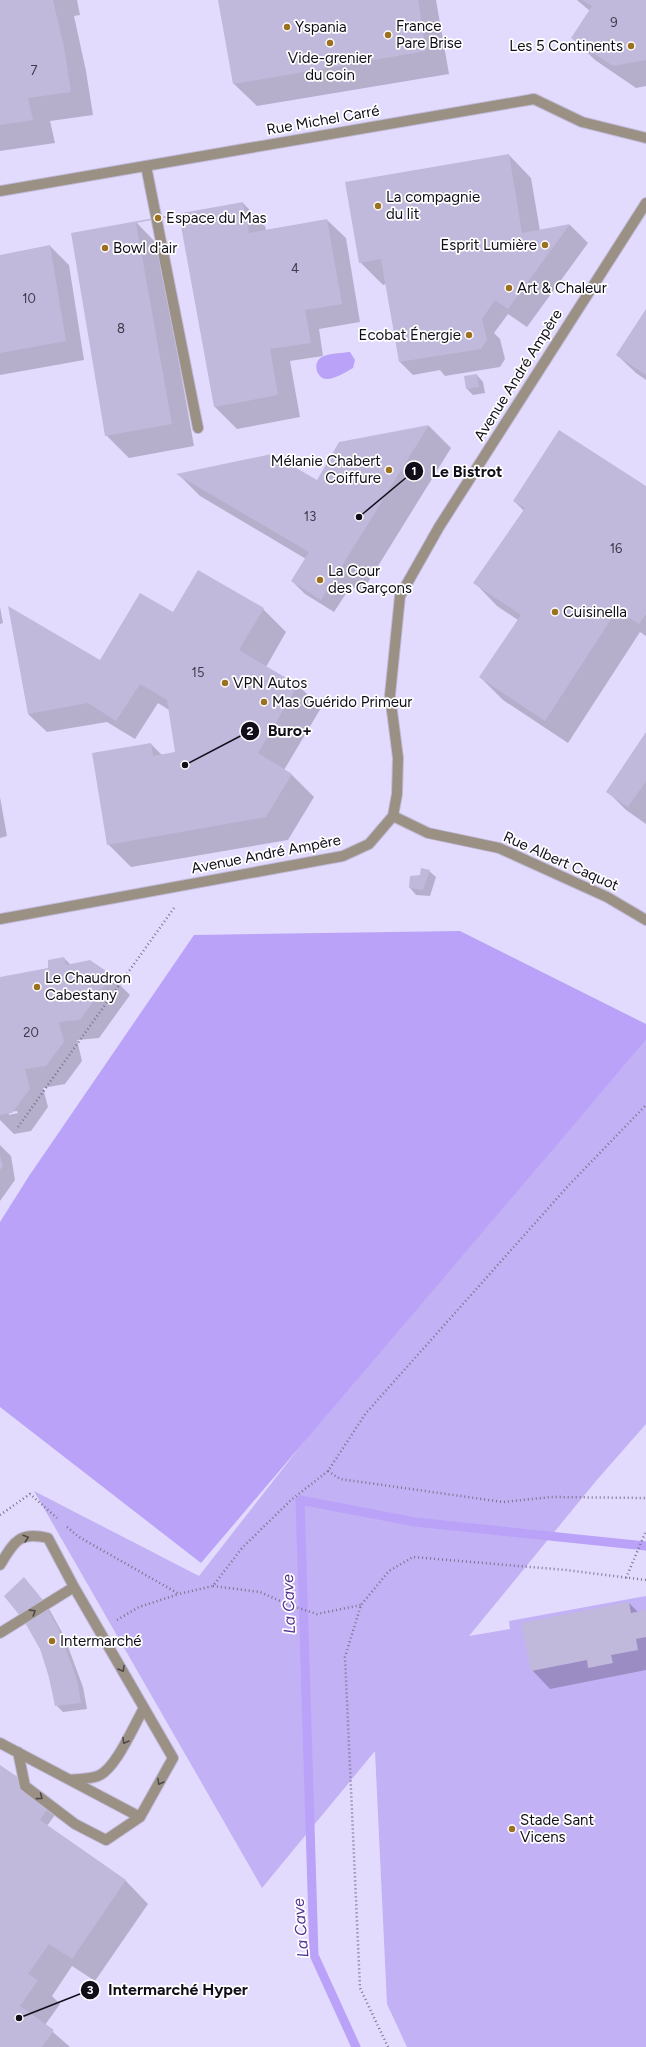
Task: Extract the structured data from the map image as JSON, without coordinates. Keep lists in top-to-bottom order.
{
  "streets": {
    "street": ["Rue Michel Carré", "Avenue André Ampère", "Rue Albert Caquot"]
  },
  "crossings": [
    ["Avenue André Ampère", "Rue Albert Caquot"]
  ],
  "water": ["La Cave"],
  "places": [
    "Yspania",
    "France Pare Brise",
    "Vide-grenier du coin",
    "Les 5 Continents",
    "La compagnie du lit",
    "Espace du Mas",
    "Esprit Lumière",
    "Bowl d'air",
    "Art & Chaleur",
    "Ecobat Énergie",
    "Mélanie Chabert Coiffure",
    "Le Bistrot",
    "La Cour des Garçons",
    "Cuisinella",
    "VPN Autos",
    "Mas Guérido Primeur",
    "Buro+",
    "Le Chaudron Cabestany",
    "Intermarché",
    "Stade Sant Vicens",
    "Intermarché Hyper"
  ],
  "house_numbers": [
    "9",
    "7",
    "4",
    "10",
    "8",
    "13",
    "16",
    "15",
    "20"
  ]
}
